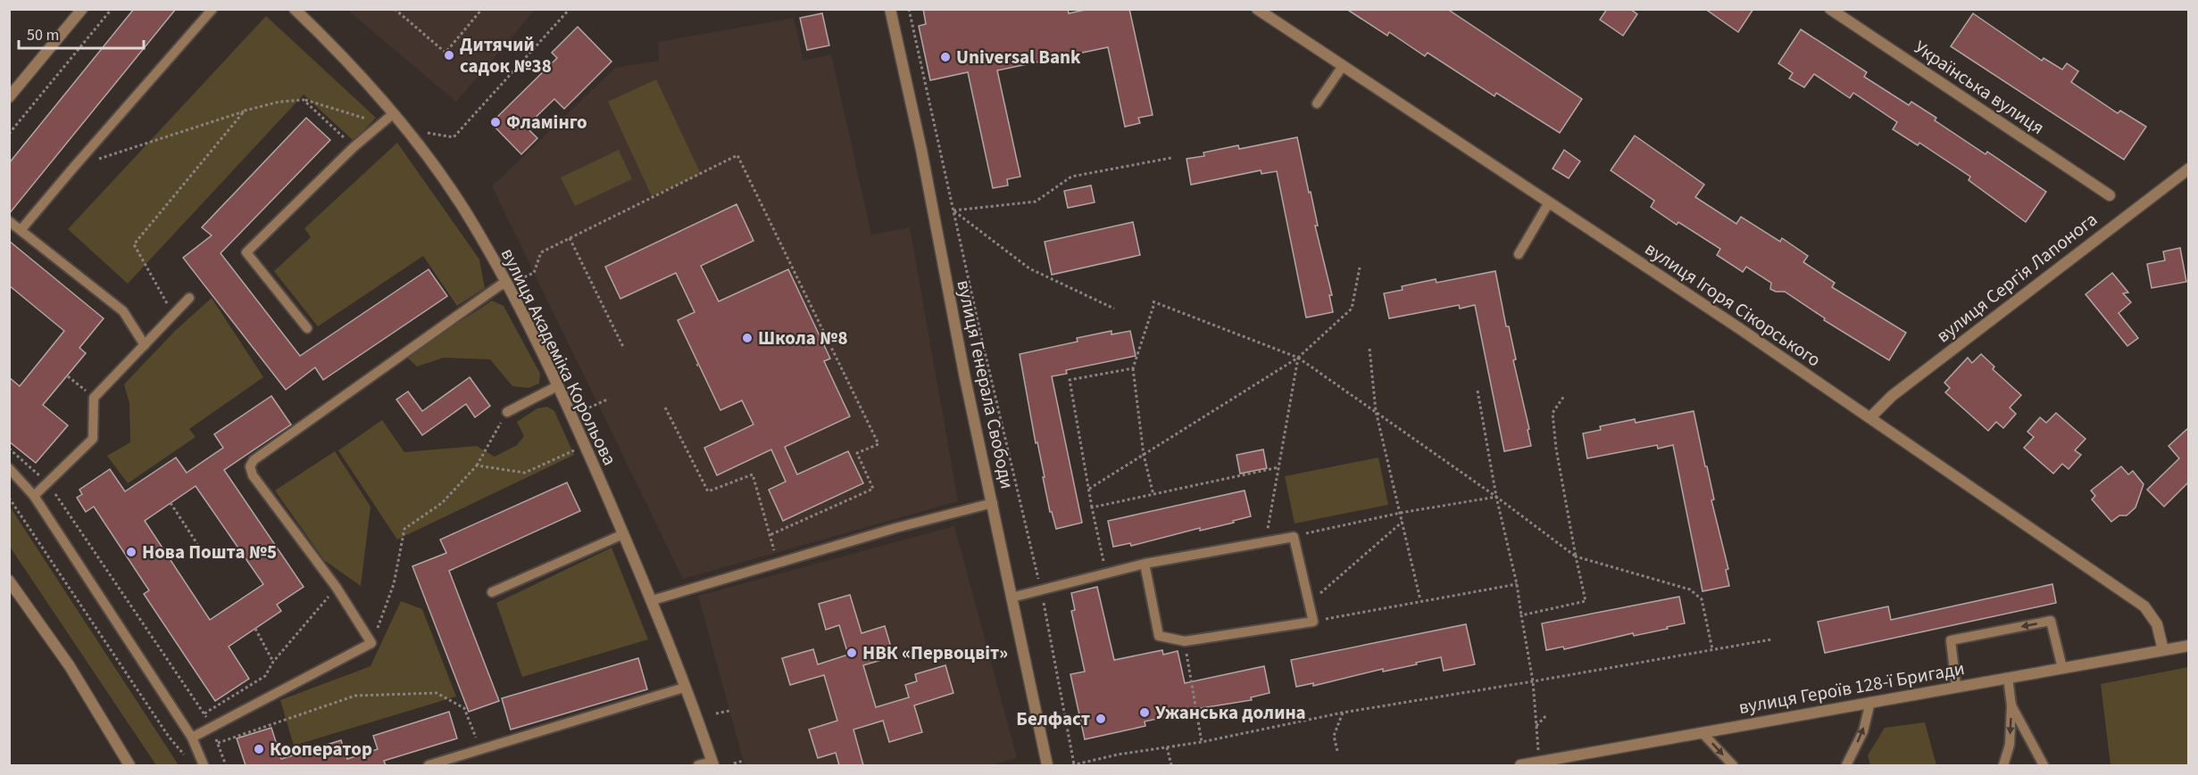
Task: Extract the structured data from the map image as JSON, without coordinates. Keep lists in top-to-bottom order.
{
  "streets": {
    "street": [
      "Українська вулиця",
      "вулиця Сергія Лапонога",
      "вулиця Ігоря Сікорського",
      "вулиця Академіка Корольова",
      "вулиця Генерала Свободи",
      "вулиця Героїв 128-ї Бригади"
    ]
  },
  "crossings": [
    ["вулиця Сергія Лапонога", "вулиця Ігоря Сікорського"],
    ["вулиця Ігоря Сікорського", "вулиця Героїв 128-ї Бригади"]
  ],
  "places": [
    "Дитячий садок №38",
    "Universal Bank",
    "Фламінго",
    "Школа №8",
    "Нова Пошта №5",
    "НВК «Первоцвіт»",
    "Ужанська долина",
    "Белфаст",
    "Кооператор"
  ],
  "scale_bar": "50 m"
}
